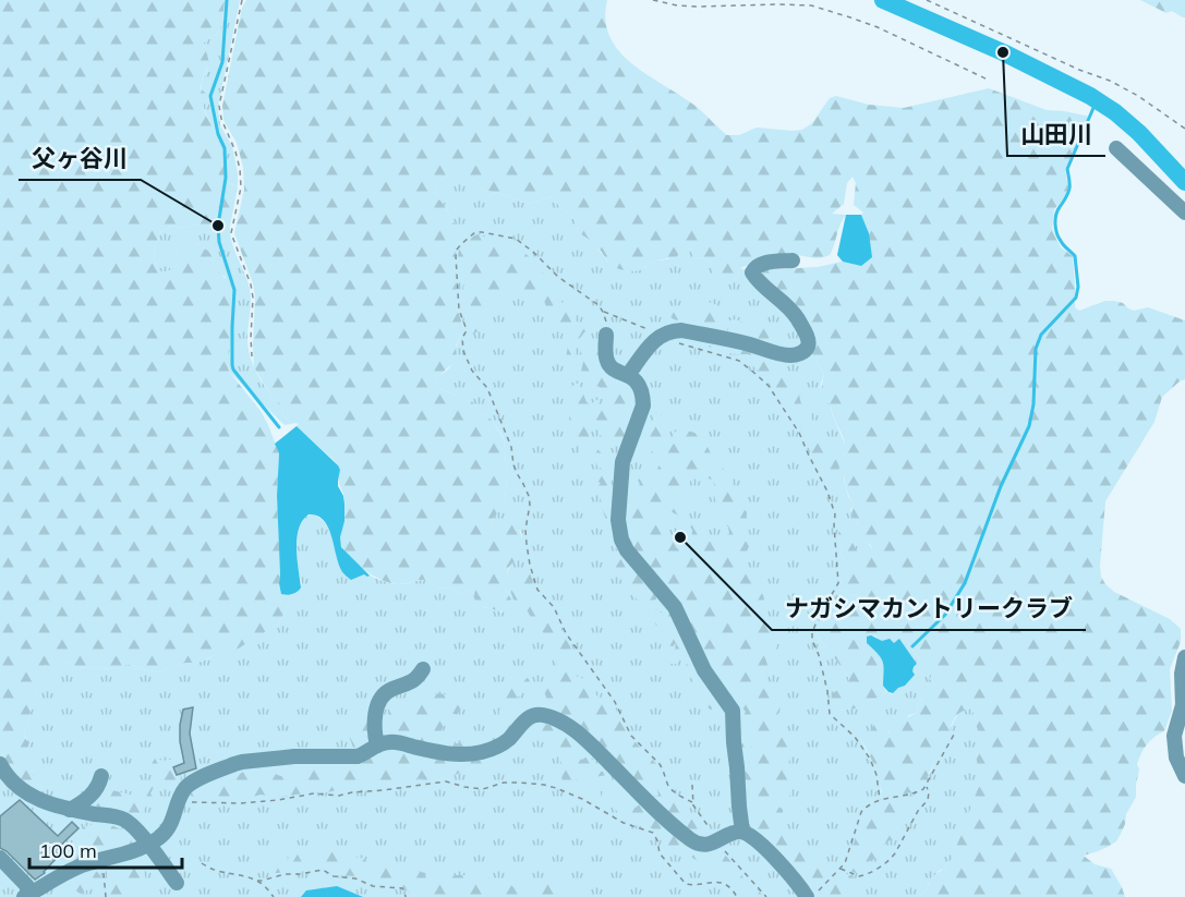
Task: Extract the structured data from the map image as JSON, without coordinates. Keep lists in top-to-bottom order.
{
  "places": ["山田川", "父ヶ谷川", "ナガシマカントリークラブ"],
  "scale_bar": "100 m"
}
